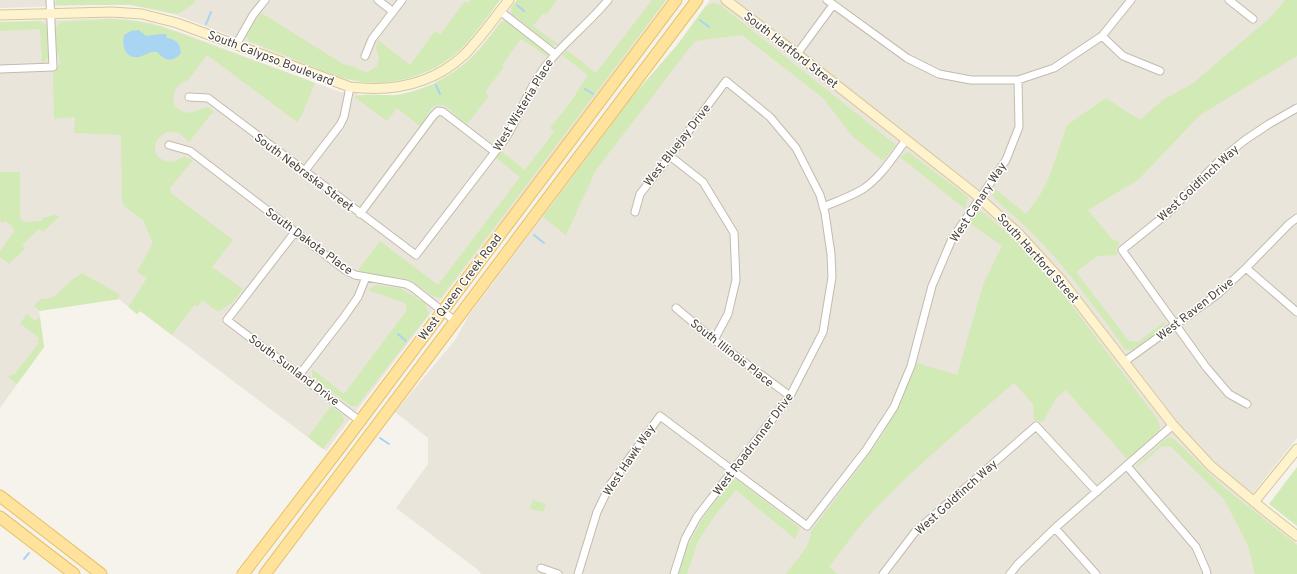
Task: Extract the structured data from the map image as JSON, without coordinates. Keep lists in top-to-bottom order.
{
  "streets": {
    "main road": ["West Queen Creek Road"],
    "street": [
      "South Hartford Street",
      "South Calypso Boulevard",
      "West Wisteria Place",
      "West Bluejay Drive",
      "South Nebraska Street",
      "West Goldfinch Way",
      "West Canary Way",
      "South Dakota Place",
      "West Raven Drive",
      "South Illinois Place",
      "South Sunland Drive",
      "West Roadrunner Drive",
      "West Hawk Way"
    ]
  },
  "crossings": [
    ["South Hartford Street", "West Canary Way"],
    ["South Hartford Street", "West Raven Drive"],
    ["West Wisteria Place", "South Nebraska Street"],
    ["West Bluejay Drive", "West Roadrunner Drive"],
    ["West Goldfinch Way", "West Raven Drive"],
    ["West Canary Way", "West Roadrunner Drive"],
    ["West Canary Way", "West Hawk Way"],
    ["South Dakota Place", "West Queen Creek Road"],
    ["South Dakota Place", "South Sunland Drive"],
    ["West Queen Creek Road", "South Sunland Drive"],
    ["South Illinois Place", "West Roadrunner Drive"],
    ["West Roadrunner Drive", "West Hawk Way"]
  ]
}
